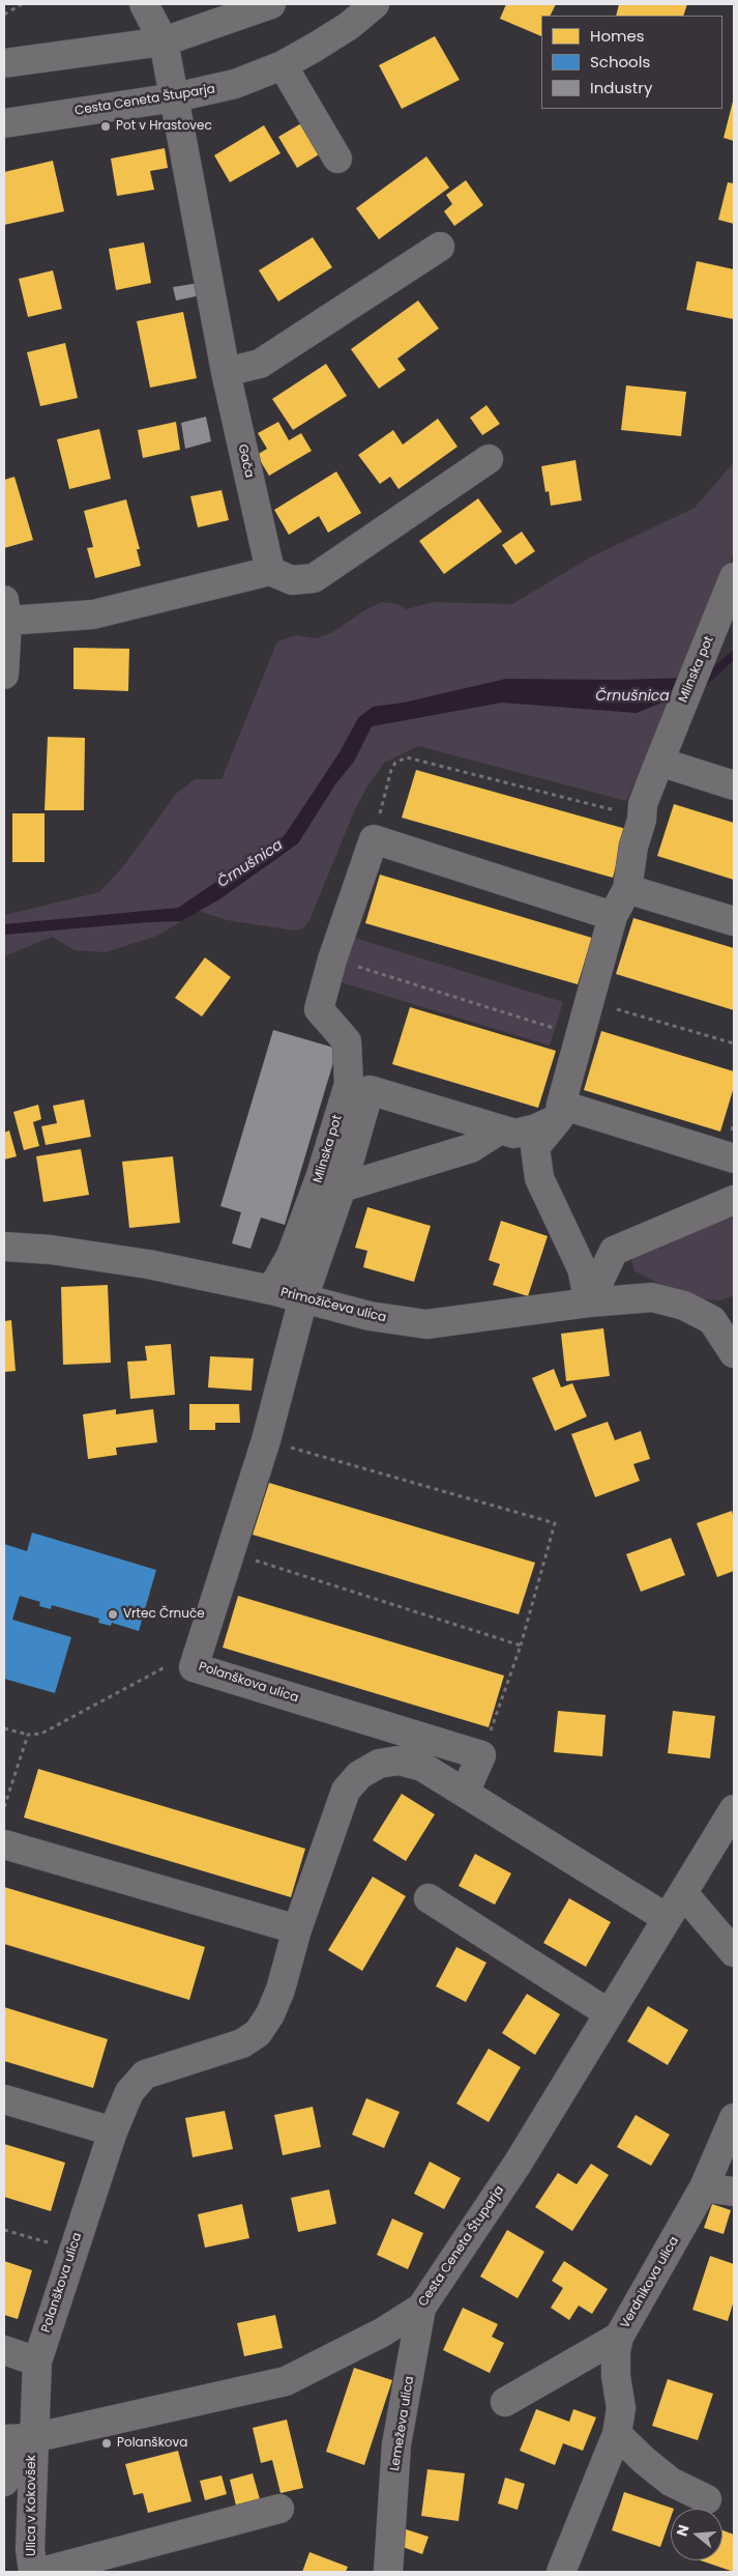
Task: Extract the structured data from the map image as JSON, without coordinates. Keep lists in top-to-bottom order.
{
  "streets": {
    "street": [
      "Cesta Ceneta Štuparja",
      "Gača",
      "Mlinska pot",
      "Primožičeva ulica",
      "Polanškova ulica",
      "Verdnikova ulica",
      "Lemeževa ulica",
      "Ulica v Kokovšek"
    ]
  },
  "crossings": [
    ["Cesta Ceneta Štuparja", "Gača"],
    ["Cesta Ceneta Štuparja", "Polanškova ulica"],
    ["Cesta Ceneta Štuparja", "Lemeževa ulica"],
    ["Cesta Ceneta Štuparja", "Ulica v Kokovšek"],
    ["Mlinska pot", "Primožičeva ulica"],
    ["Mlinska pot", "Polanškova ulica"],
    ["Primožičeva ulica", "Polanškova ulica"],
    ["Polanškova ulica", "Ulica v Kokovšek"]
  ],
  "water": ["Črnušnica"],
  "places": ["Pot v Hrastovec", "Vrtec Črnuče", "Polanškova"],
  "legend": ["Homes", "Schools", "Industry"],
  "north": "left"
}
